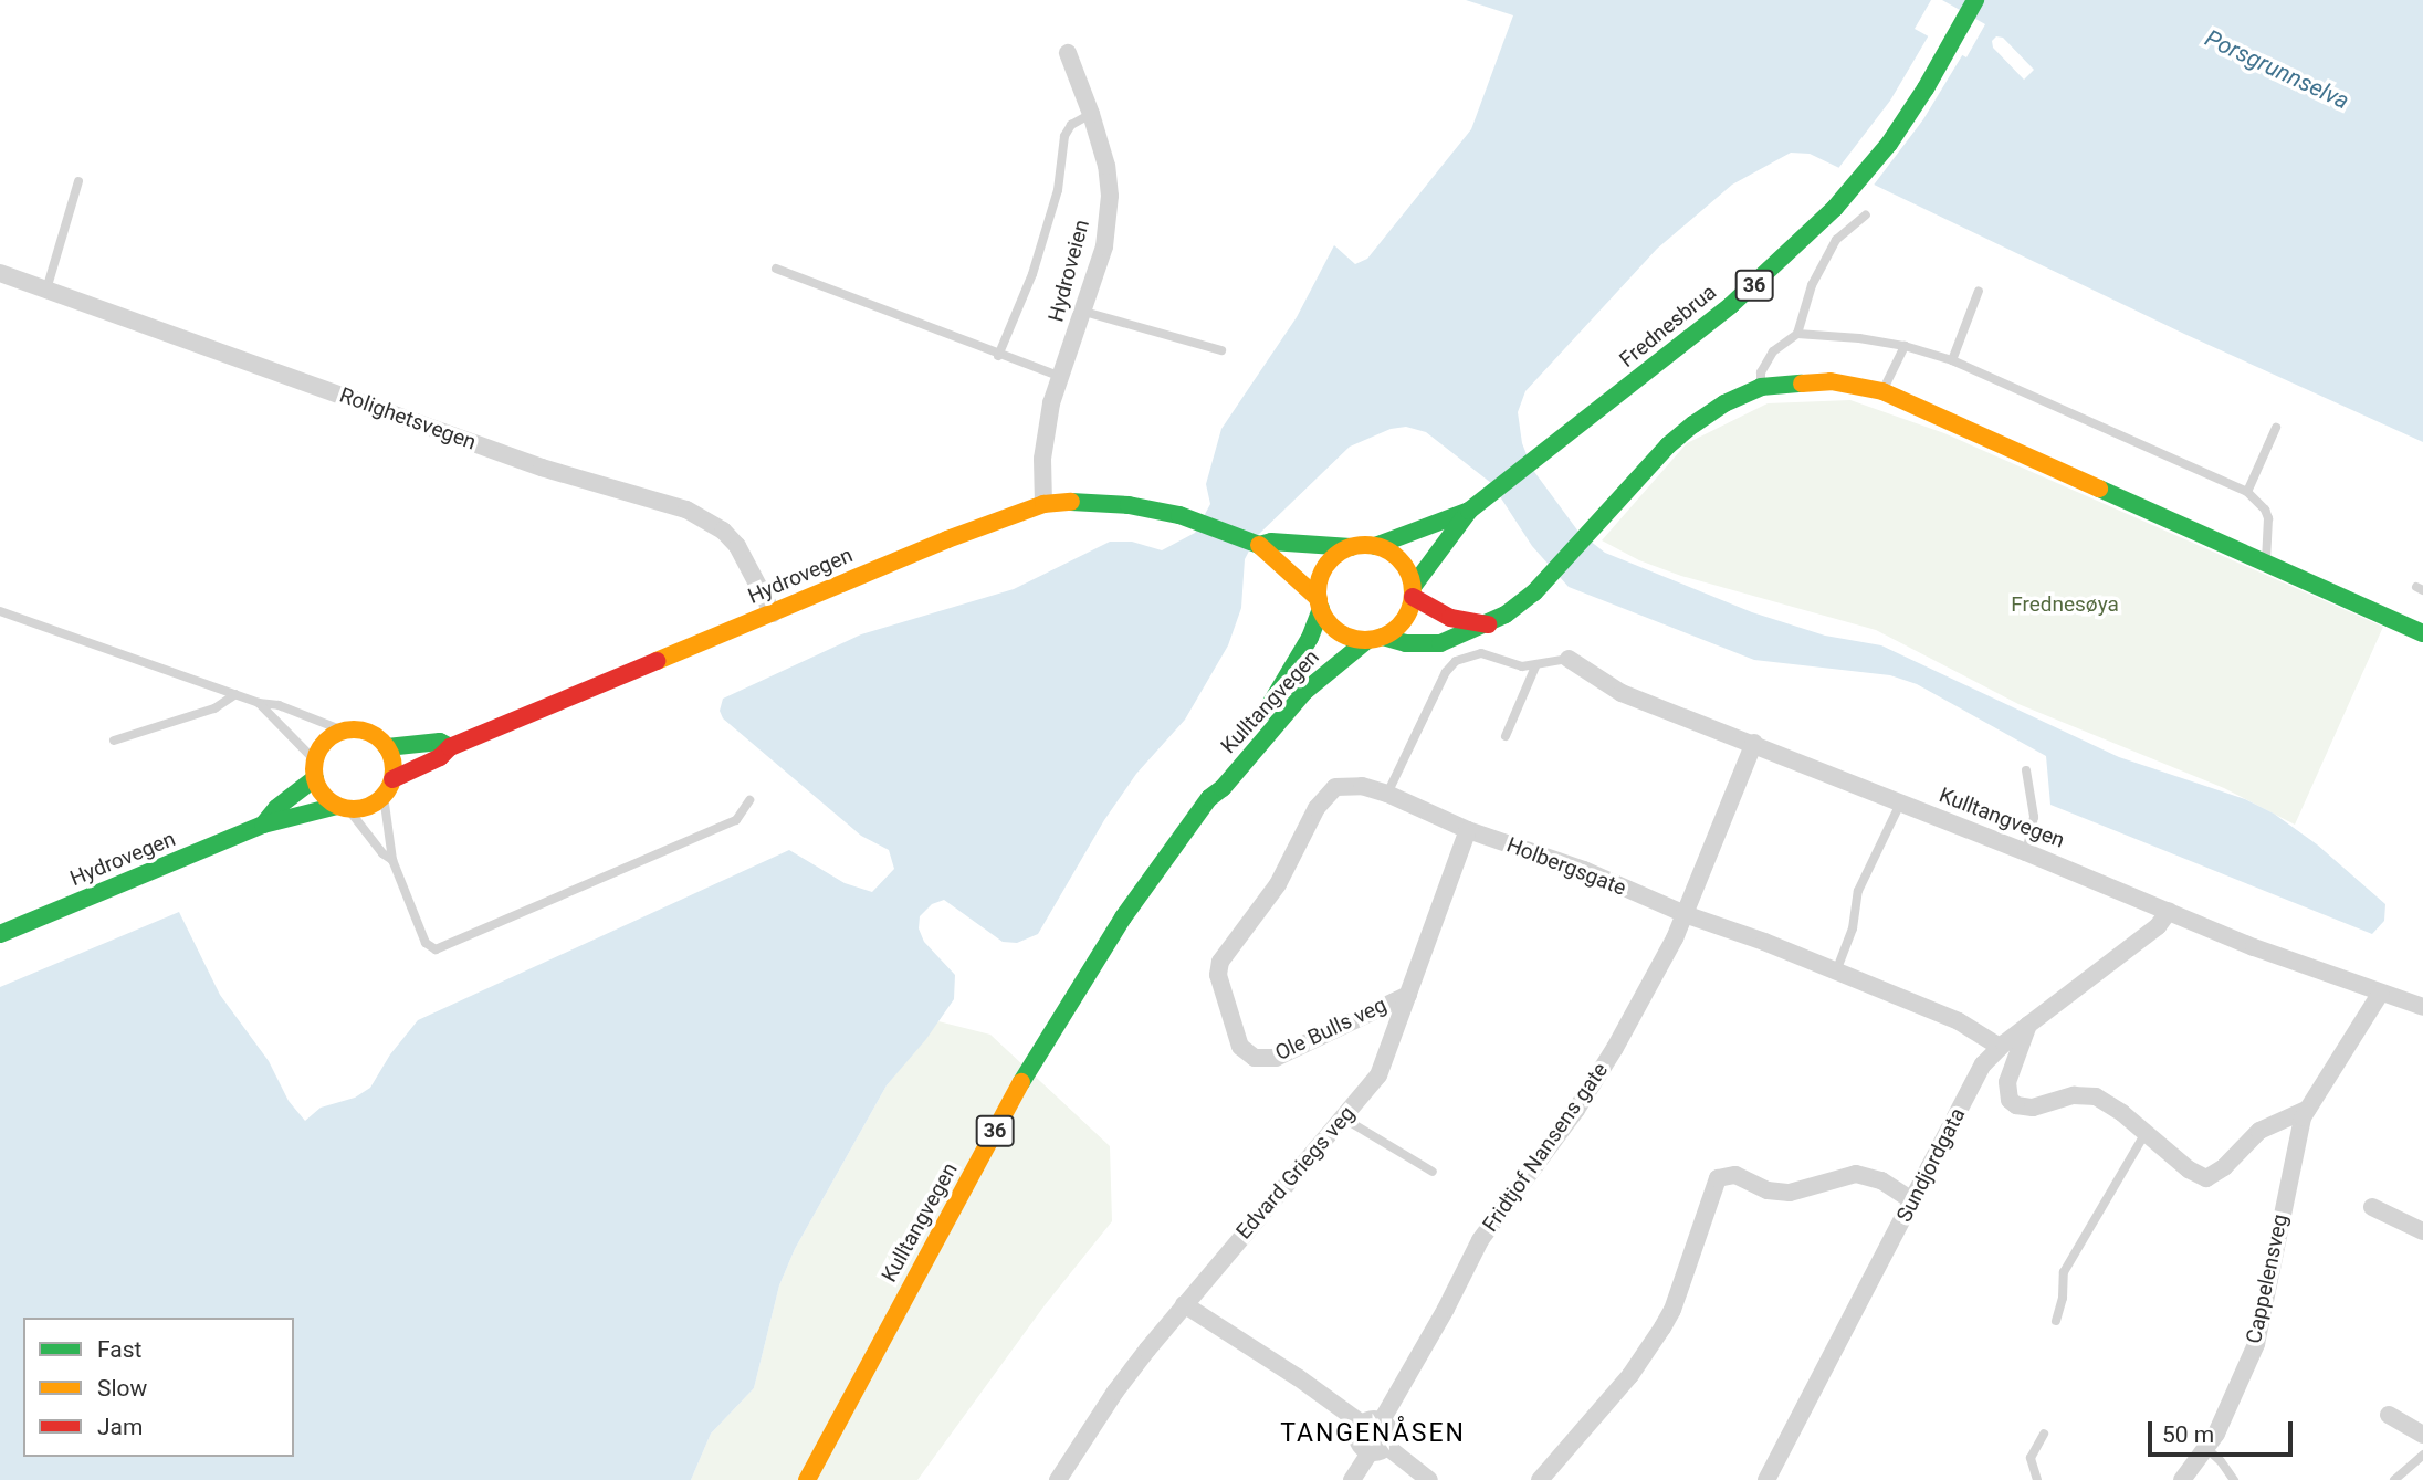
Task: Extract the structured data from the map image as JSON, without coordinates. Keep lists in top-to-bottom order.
{
  "streets": {
    "main road": [
      "36",
      "Frednesbrua",
      "Hydrovegen",
      "Kulltangvegen"
    ],
    "street": [
      "Hydroveien",
      "Rolighetsvegen",
      "Holbergsgate",
      "Ole Bulls veg",
      "Fridtjof Nansens gate",
      "Sundjordgata",
      "Edvard Griegs veg",
      "Cappelensveg"
    ]
  },
  "crossings": [
    ["Hydroveien", "Hydrovegen"],
    ["36", "Frednesbrua"],
    ["36", "Kulltangvegen"],
    ["Rolighetsvegen", "Hydrovegen"],
    ["Kulltangvegen", "Fridtjof Nansens gate"],
    ["Kulltangvegen", "Sundjordgata"],
    ["Kulltangvegen", "Cappelensveg"],
    ["Holbergsgate", "Ole Bulls veg"],
    ["Holbergsgate", "Fridtjof Nansens gate"],
    ["Holbergsgate", "Sundjordgata"],
    ["Holbergsgate", "Edvard Griegs veg"],
    ["Ole Bulls veg", "Edvard Griegs veg"]
  ],
  "districts": ["TANGENÅSEN"],
  "water": ["Porsgrunnselva"],
  "parks": ["Frednesøya"],
  "legend": ["Fast", "Slow", "Jam"],
  "scale_bar": "50 m"
}
